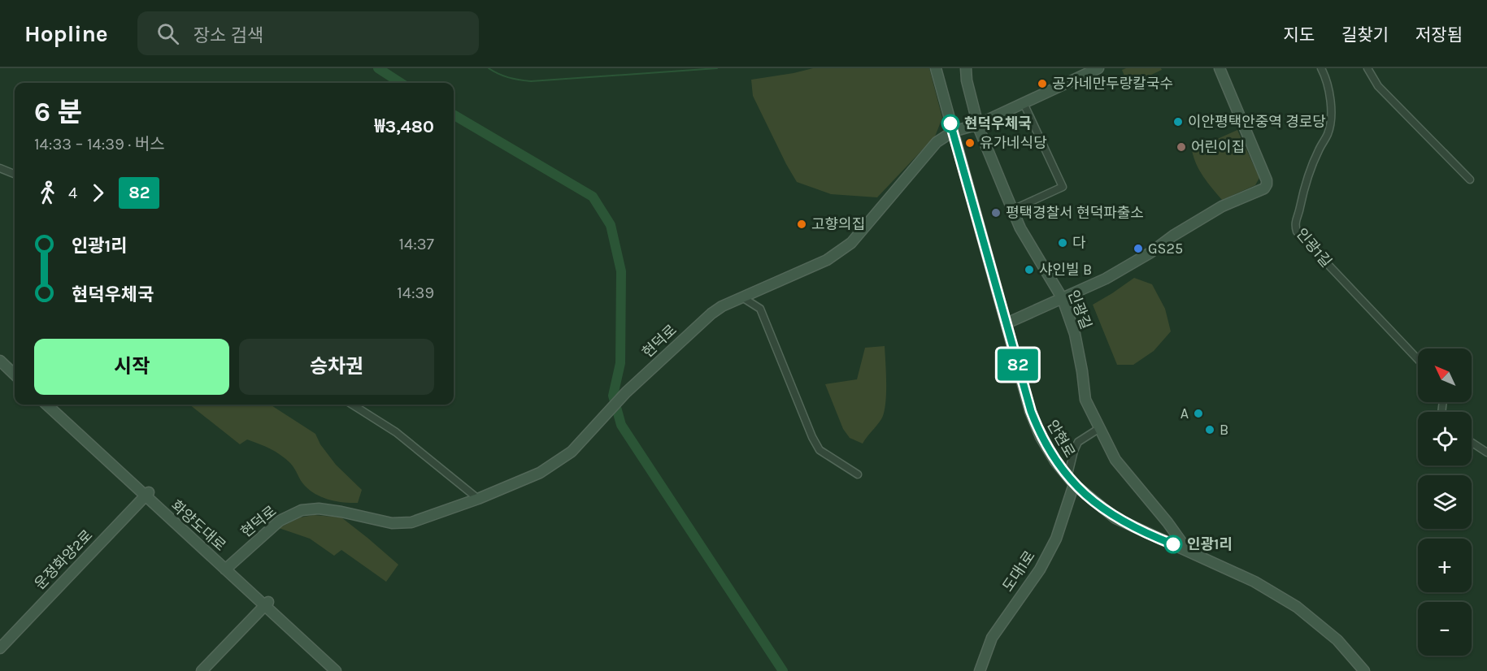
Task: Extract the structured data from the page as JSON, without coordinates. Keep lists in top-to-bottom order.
{
  "streets": {
    "street": [
      "인광1길",
      "인광길",
      "현덕로",
      "안현로",
      "화양도대로",
      "운정화양2로",
      "도대1로"
    ]
  },
  "crossings": [
    ["인광길", "현덕로"],
    ["인광길", "안현로"],
    ["현덕로", "안현로"],
    ["현덕로", "화양도대로"],
    ["안현로", "도대1로"],
    ["화양도대로", "운정화양2로"]
  ],
  "places": [
    "공가네만두랑칼국수",
    "이안평택안중역 경로당",
    "현덕우체국",
    "유가네식당",
    "어린이집",
    "평택경찰서 현덕파출소",
    "고향의집",
    "다",
    "GS25",
    "샤인빌 B",
    "A",
    "B",
    "인광1리"
  ],
  "lines": ["bus line 82"],
  "north": "top left",
  "page": {
    "header": "Hopline",
    "search": "장소 검색",
    "nav": ["지도", "길찾기", "저장됨"],
    "on_map": "82",
    "heading": ["6 분", "14:33 – 14:39 · 버스", "₩3,480"],
    "legs": ["4", "82"],
    "list": [
      {
        "name": "인광1리",
        "value": "14:37"
      },
      {
        "name": "현덕우체국",
        "value": "14:39"
      }
    ],
    "buttons": ["시작", "승차권"],
    "map_buttons": ["+", "−"]
  }
}
